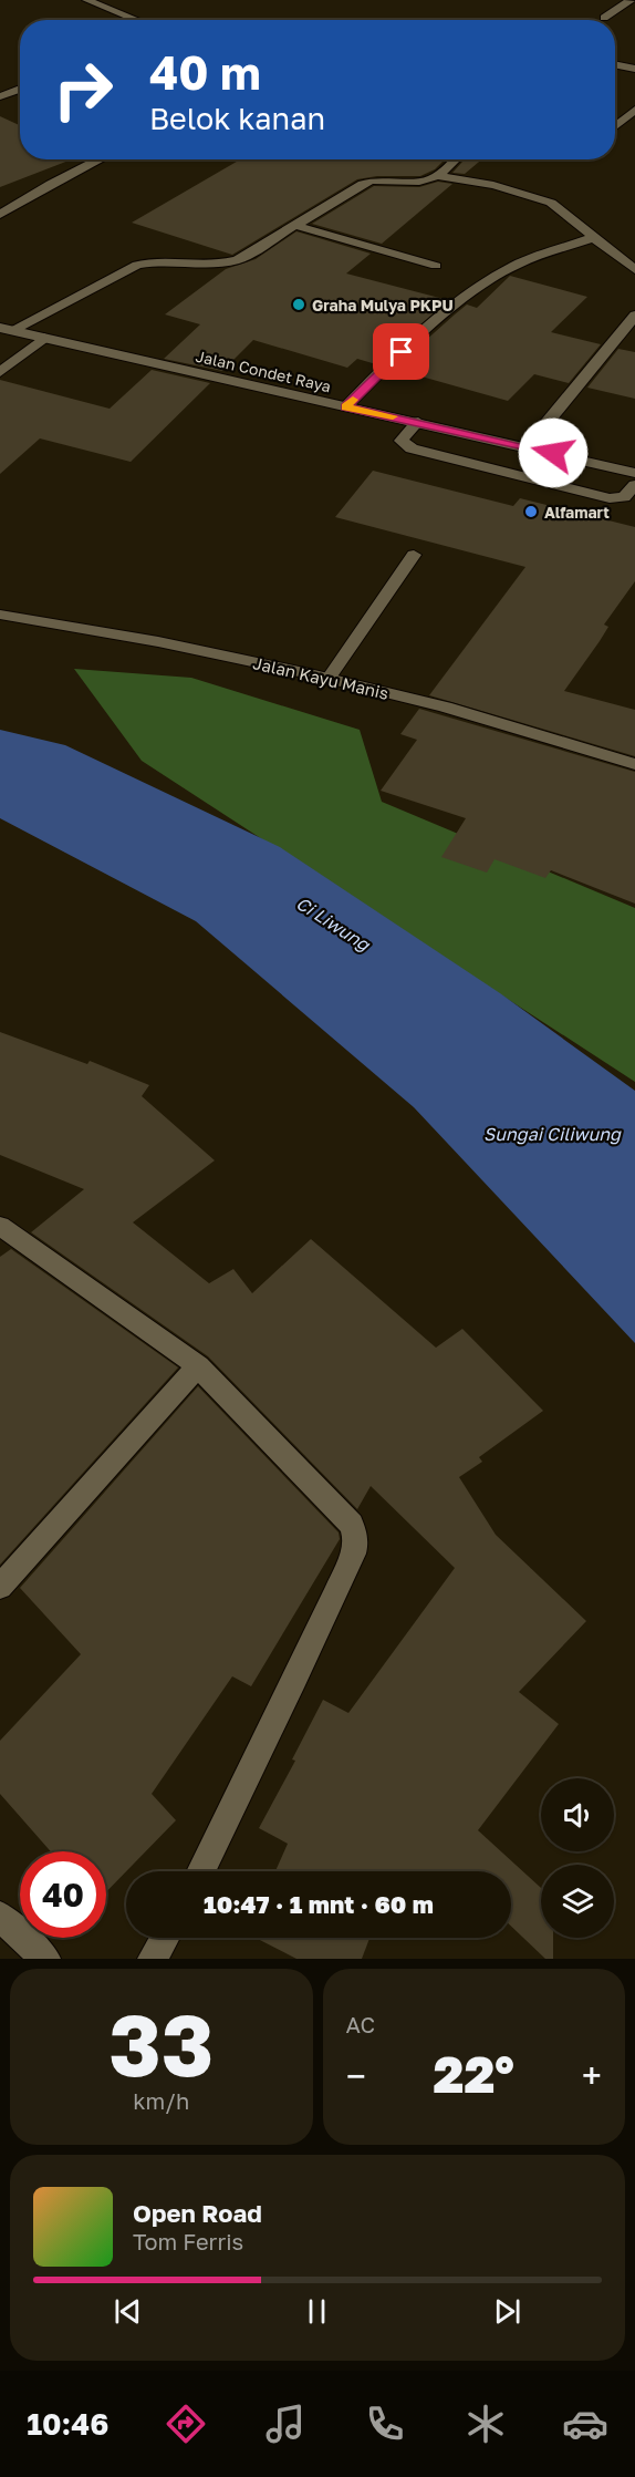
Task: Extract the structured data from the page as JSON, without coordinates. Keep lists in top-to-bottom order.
{
  "streets": {
    "street": ["Jalan Condet Raya", "Jalan Kayu Manis"]
  },
  "water": ["Ci Liwung", "Sungai Ciliwung"],
  "places": ["Graha Mulya PKPU", "Alfamart"],
  "page": {
    "turn": ["40 m", "Belok kanan"],
    "limit": "40",
    "trip": "10:47 · 1 mnt · 60 m",
    "tile": [
      ["33", "km/h"],
      "AC"
    ],
    "heat": ["−", "22°", "+"],
    "song": ["Open Road", "Tom Ferris"],
    "tabs": "10:46"
  }
}
